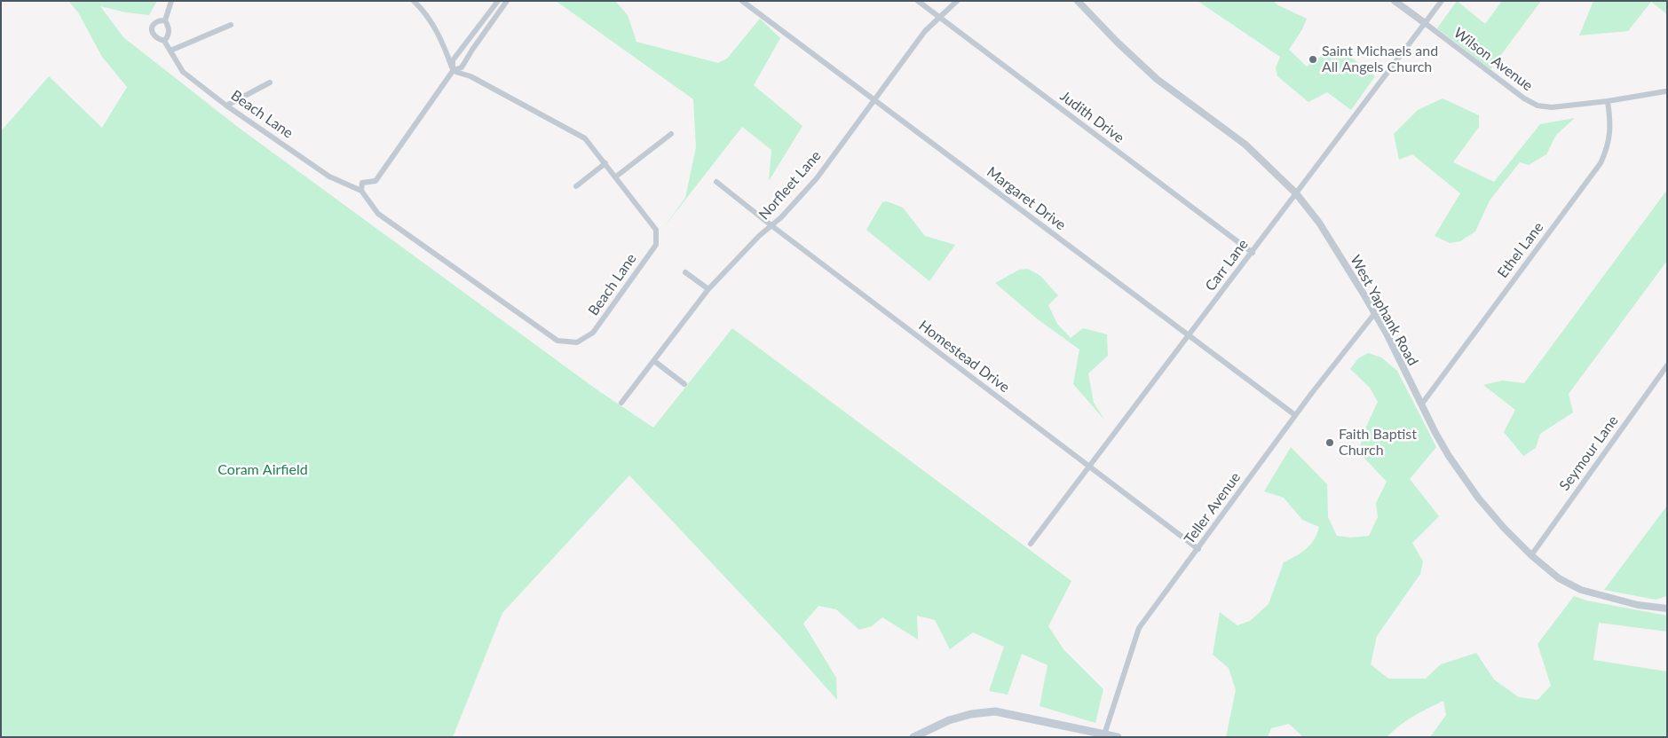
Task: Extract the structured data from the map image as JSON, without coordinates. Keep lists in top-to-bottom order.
{
  "streets": {
    "street": [
      "Wilson Avenue",
      "Beach Lane",
      "Judith Drive",
      "Norfleet Lane",
      "Margaret Drive",
      "Ethel Lane",
      "Carr Lane",
      "West Yaphank Road",
      "Homestead Drive",
      "Seymour Lane",
      "Teller Avenue"
    ]
  },
  "crossings": [
    ["Wilson Avenue", "Ethel Lane"],
    ["Wilson Avenue", "Carr Lane"],
    ["Judith Drive", "Norfleet Lane"],
    ["Judith Drive", "Carr Lane"],
    ["Norfleet Lane", "Margaret Drive"],
    ["Norfleet Lane", "Homestead Drive"],
    ["Margaret Drive", "Carr Lane"],
    ["Margaret Drive", "Teller Avenue"],
    ["Ethel Lane", "West Yaphank Road"],
    ["Carr Lane", "West Yaphank Road"],
    ["Carr Lane", "Homestead Drive"],
    ["West Yaphank Road", "Seymour Lane"],
    ["West Yaphank Road", "Teller Avenue"],
    ["Homestead Drive", "Teller Avenue"]
  ],
  "parks": ["Coram Airfield"],
  "places": ["Saint Michaels and All Angels Church", "Faith Baptist Church"]
}
